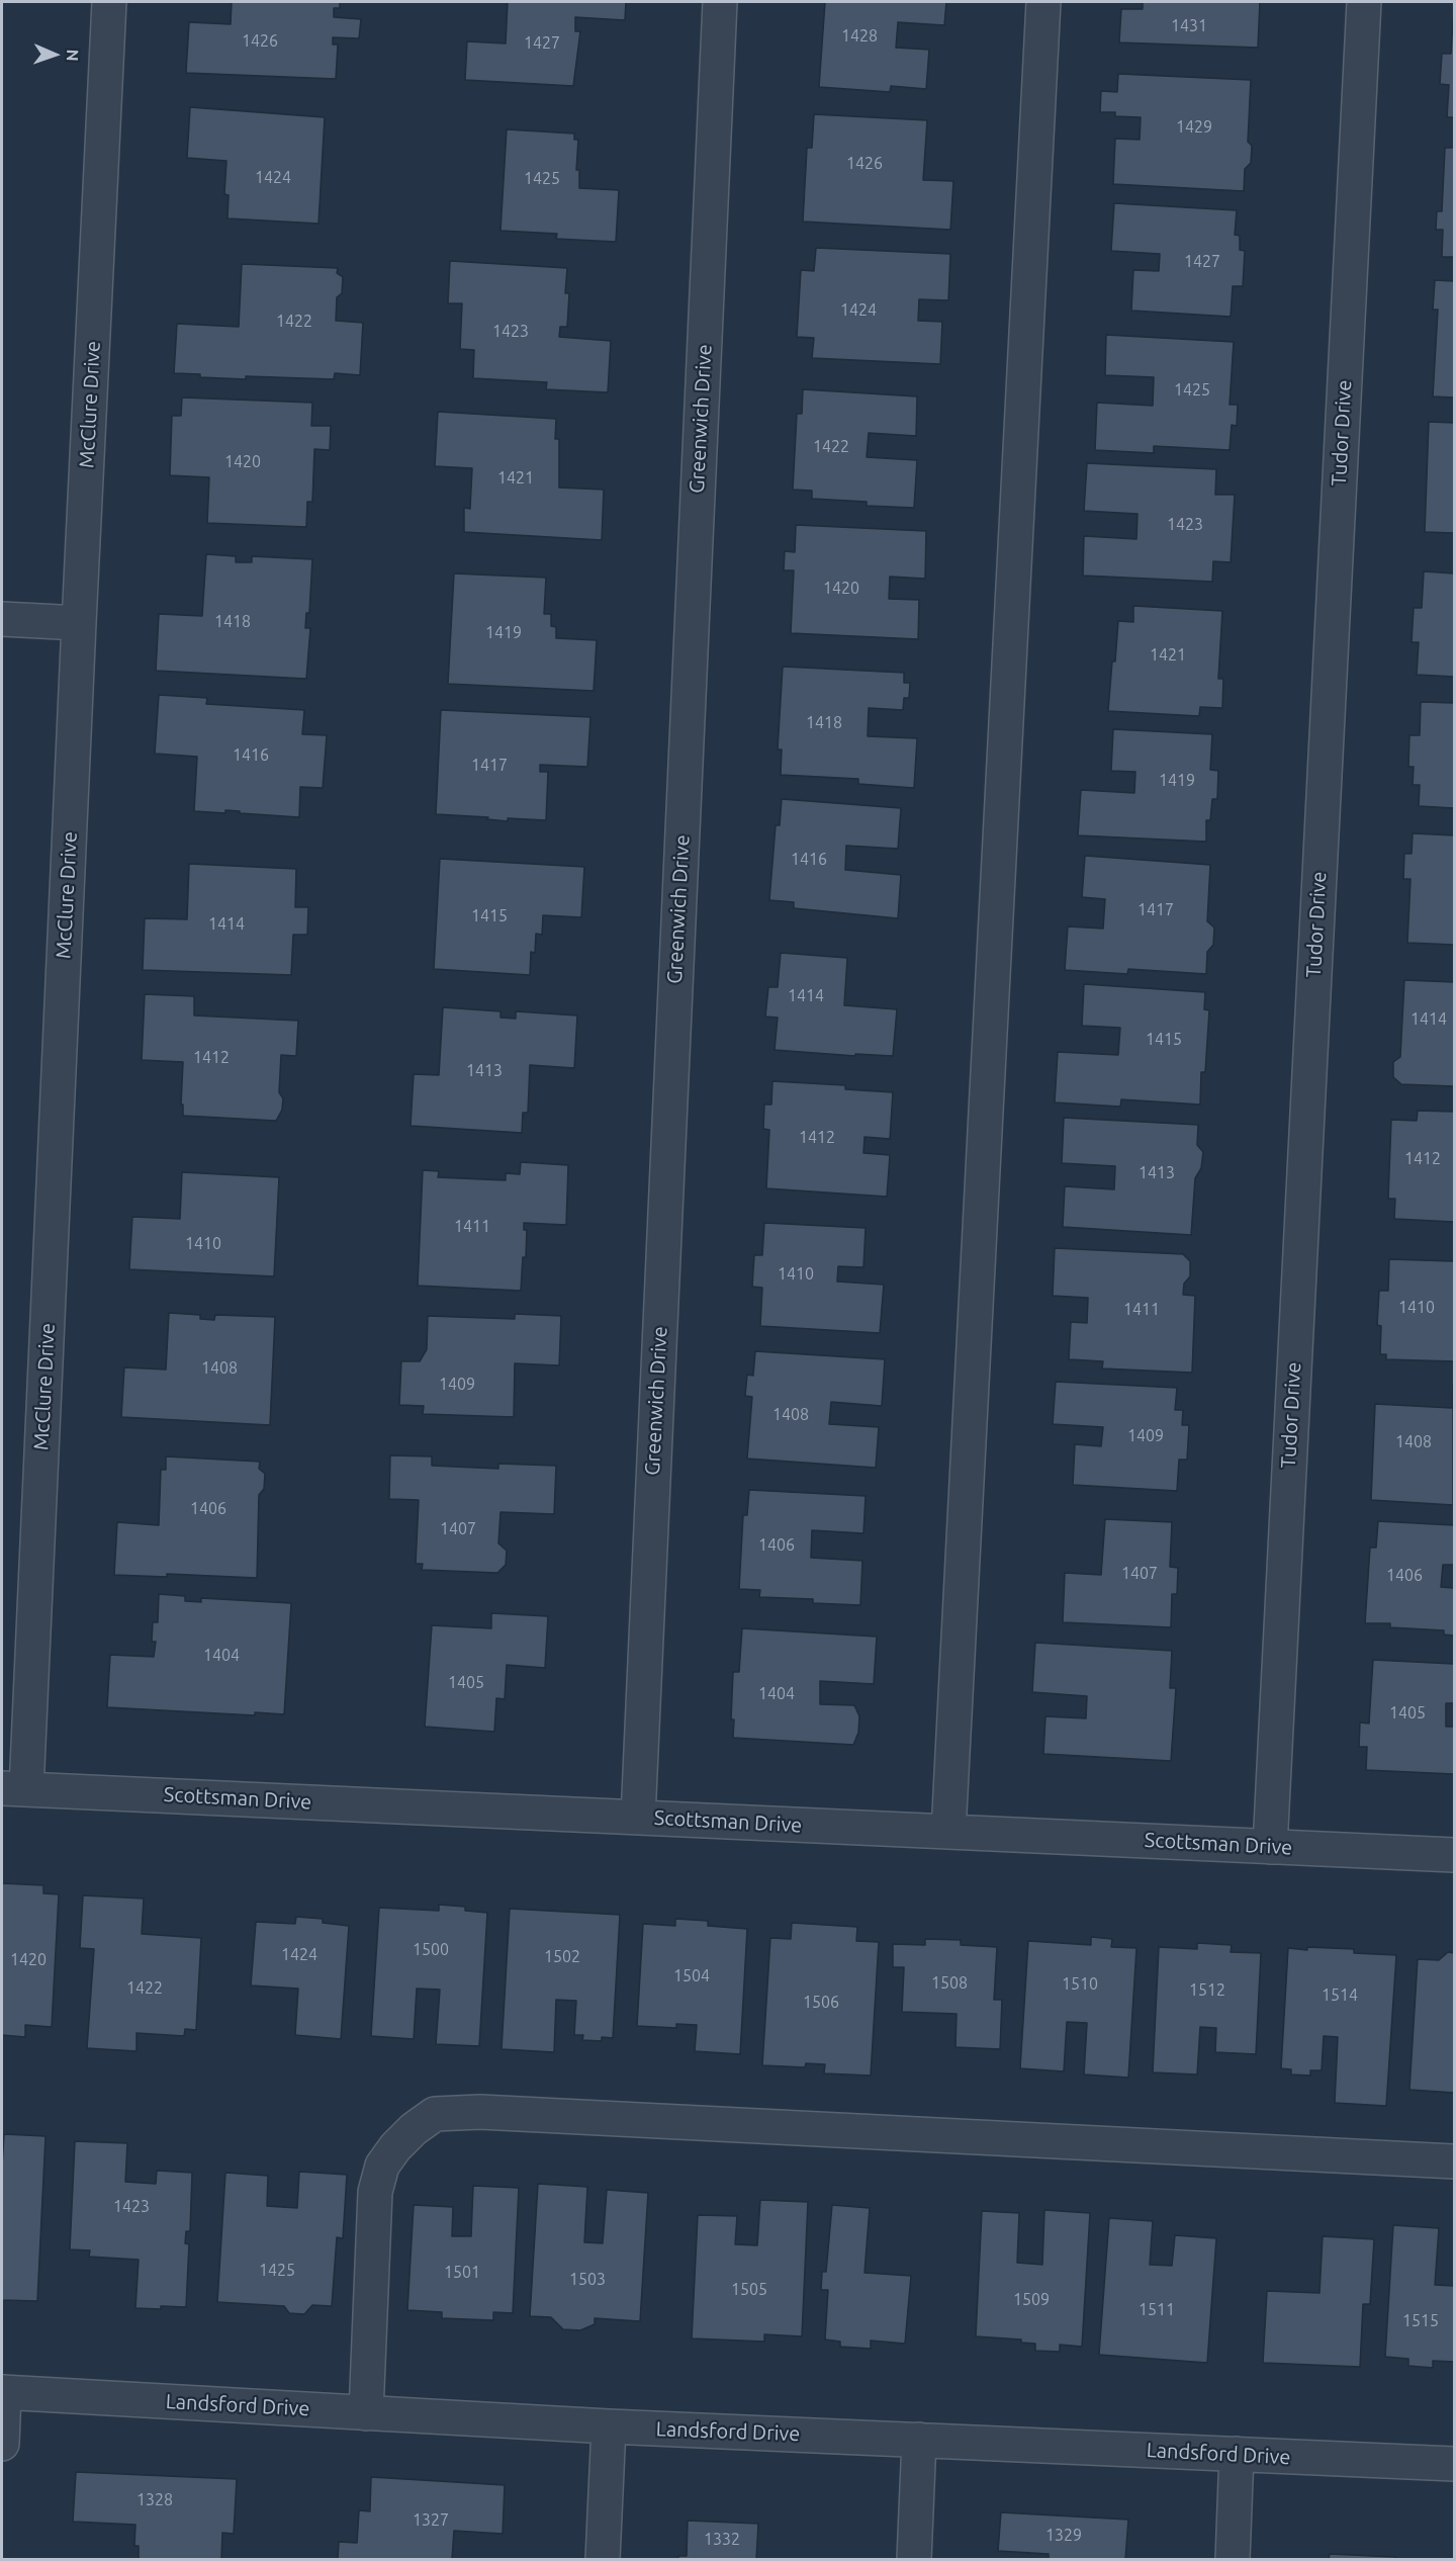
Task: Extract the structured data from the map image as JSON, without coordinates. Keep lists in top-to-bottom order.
{
  "streets": {
    "street": [
      "McClure Drive",
      "Greenwich Drive",
      "Tudor Drive",
      "Scottsman Drive",
      "Landsford Drive"
    ]
  },
  "crossings": [
    ["McClure Drive", "Scottsman Drive"],
    ["Greenwich Drive", "Scottsman Drive"],
    ["Tudor Drive", "Scottsman Drive"]
  ],
  "house_numbers": [
    "1431",
    "1428",
    "1426",
    "1427",
    "1429",
    "1426",
    "1424",
    "1425",
    "1427",
    "1424",
    "1422",
    "1423",
    "1425",
    "1422",
    "1420",
    "1421",
    "1423",
    "1420",
    "1418",
    "1419",
    "1421",
    "1418",
    "1416",
    "1417",
    "1419",
    "1416",
    "1417",
    "1415",
    "1414",
    "1414",
    "1414",
    "1415",
    "1412",
    "1413",
    "1412",
    "1412",
    "1413",
    "1411",
    "1410",
    "1410",
    "1410",
    "1411",
    "1408",
    "1409",
    "1408",
    "1409",
    "1408",
    "1406",
    "1407",
    "1406",
    "1407",
    "1406",
    "1404",
    "1405",
    "1404",
    "1405",
    "1500",
    "1424",
    "1502",
    "1420",
    "1504",
    "1508",
    "1510",
    "1422",
    "1512",
    "1514",
    "1506",
    "1423",
    "1425",
    "1501",
    "1503",
    "1505",
    "1509",
    "1511",
    "1515",
    "1328",
    "1327",
    "1329",
    "1332"
  ],
  "north": "right"
}
